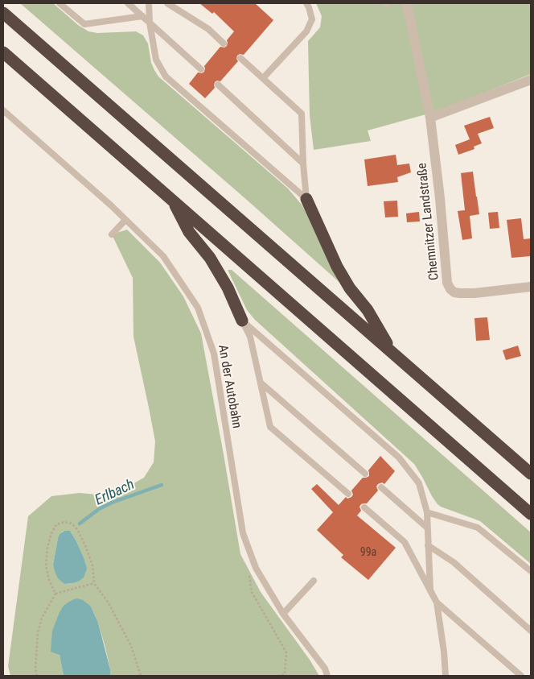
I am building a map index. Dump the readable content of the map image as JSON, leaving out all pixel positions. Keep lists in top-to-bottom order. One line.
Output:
{"streets":{"street":["Chemnitzer Landstraße"],"lane":["An der Autobahn"]},"water":["Erlbach"],"house_numbers":["99a"]}
